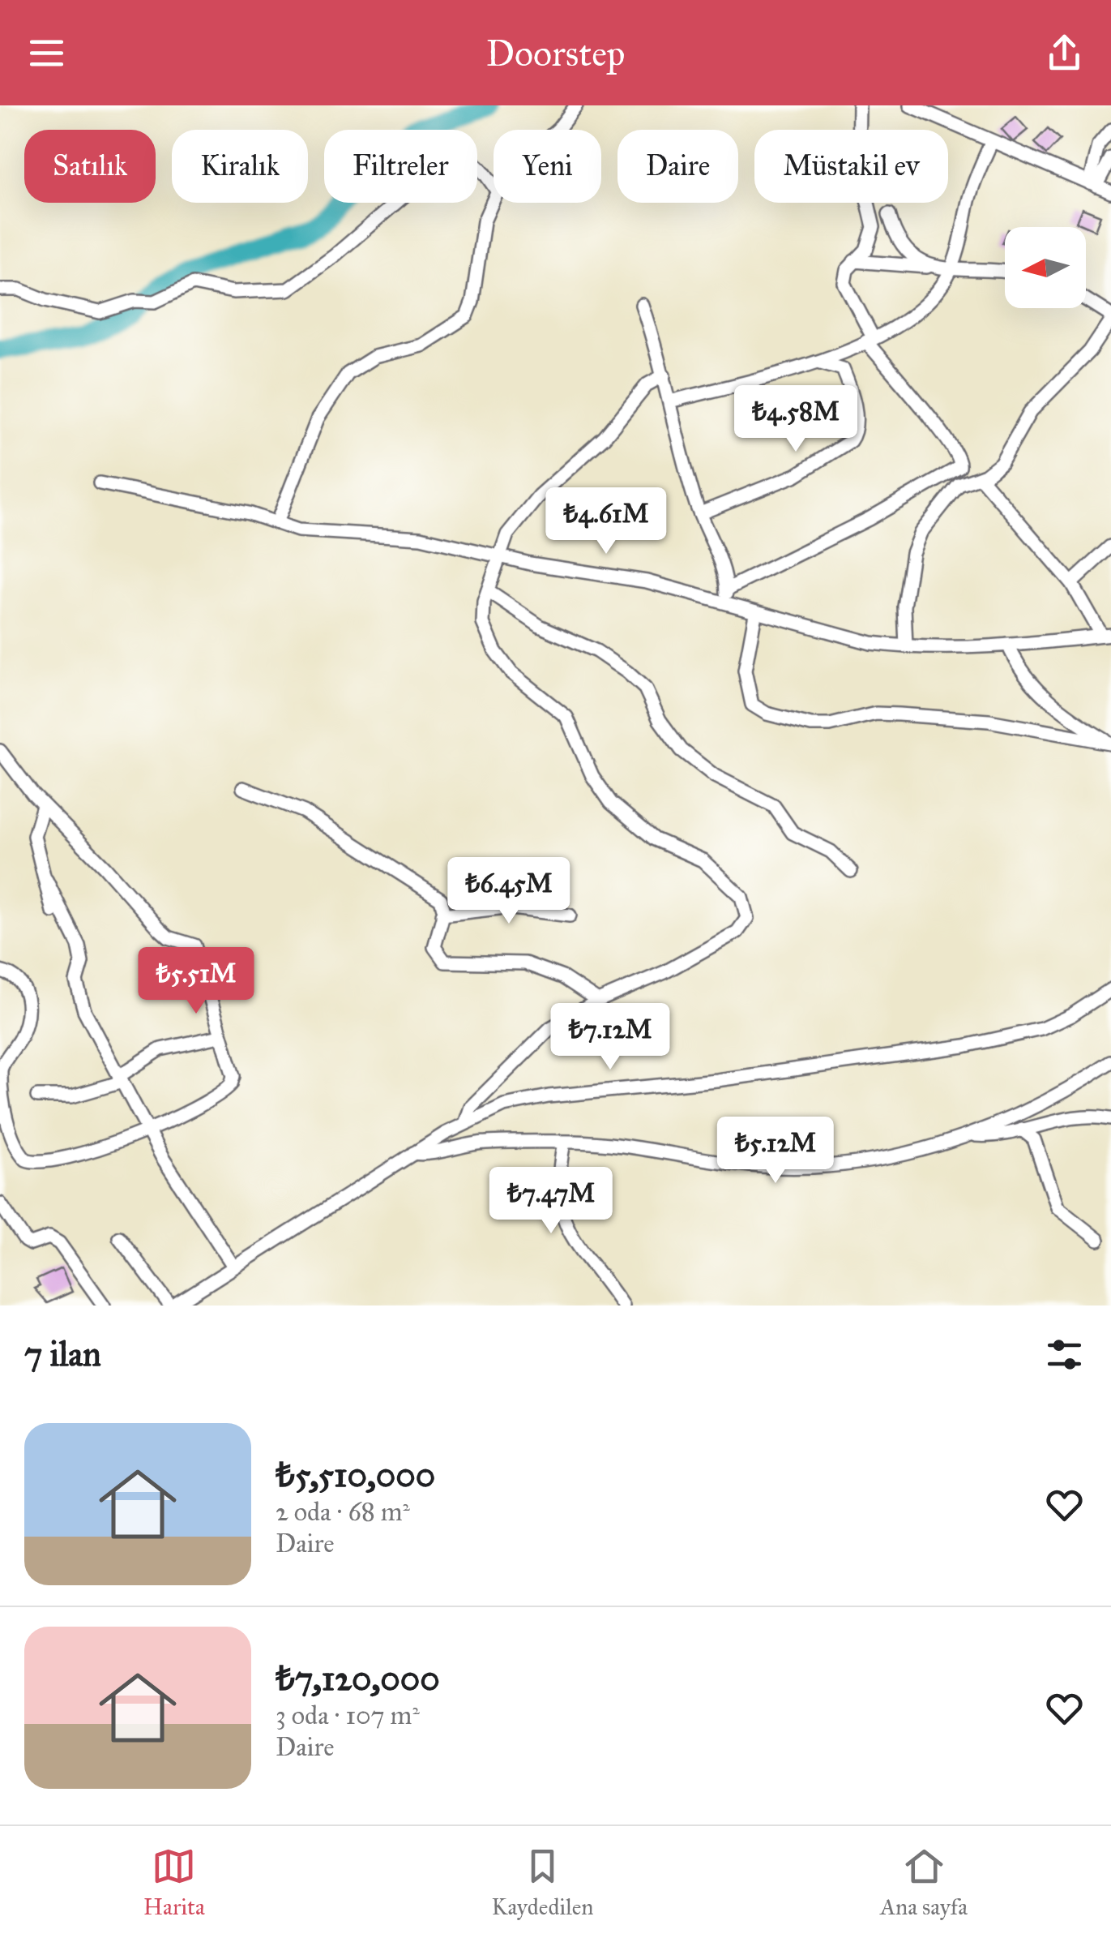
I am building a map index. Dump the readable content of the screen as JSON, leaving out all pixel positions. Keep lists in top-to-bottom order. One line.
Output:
{"north":"left","page":{"header":"Doorstep","chip":["Satılık","Kiralık","Filtreler","Yeni","Daire","Müstakil ev"],"price":["₺4.58M","₺4.61M","₺6.45M","₺5.51M","₺7.12M","₺5.12M","₺7.47M"],"heading":"7 ilan","list":[{"name":"₺5,510,000","note":"2 oda · 68 m² · Daire"},{"name":"₺7,120,000","note":"3 oda · 107 m² · Daire"}],"tabs":["Harita","Kaydedilen","Ana sayfa"]}}
